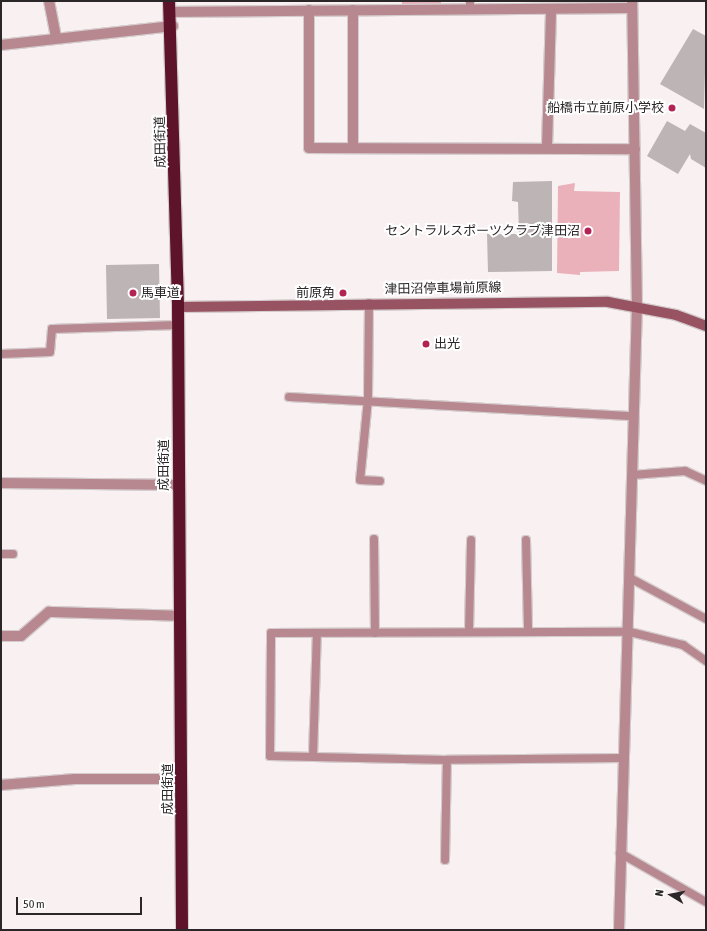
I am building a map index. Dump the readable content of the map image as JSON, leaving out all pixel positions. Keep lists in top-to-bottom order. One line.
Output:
{"streets":{"highway":["成田街道"],"main road":["津田沼停車場前原線"]},"crossings":[["成田街道","津田沼停車場前原線"]],"places":["船橋市立前原小学校","セントラルスポーツクラブ津田沼","馬車道","前原角","出光"],"scale_bar":"50 m","north":"left"}
